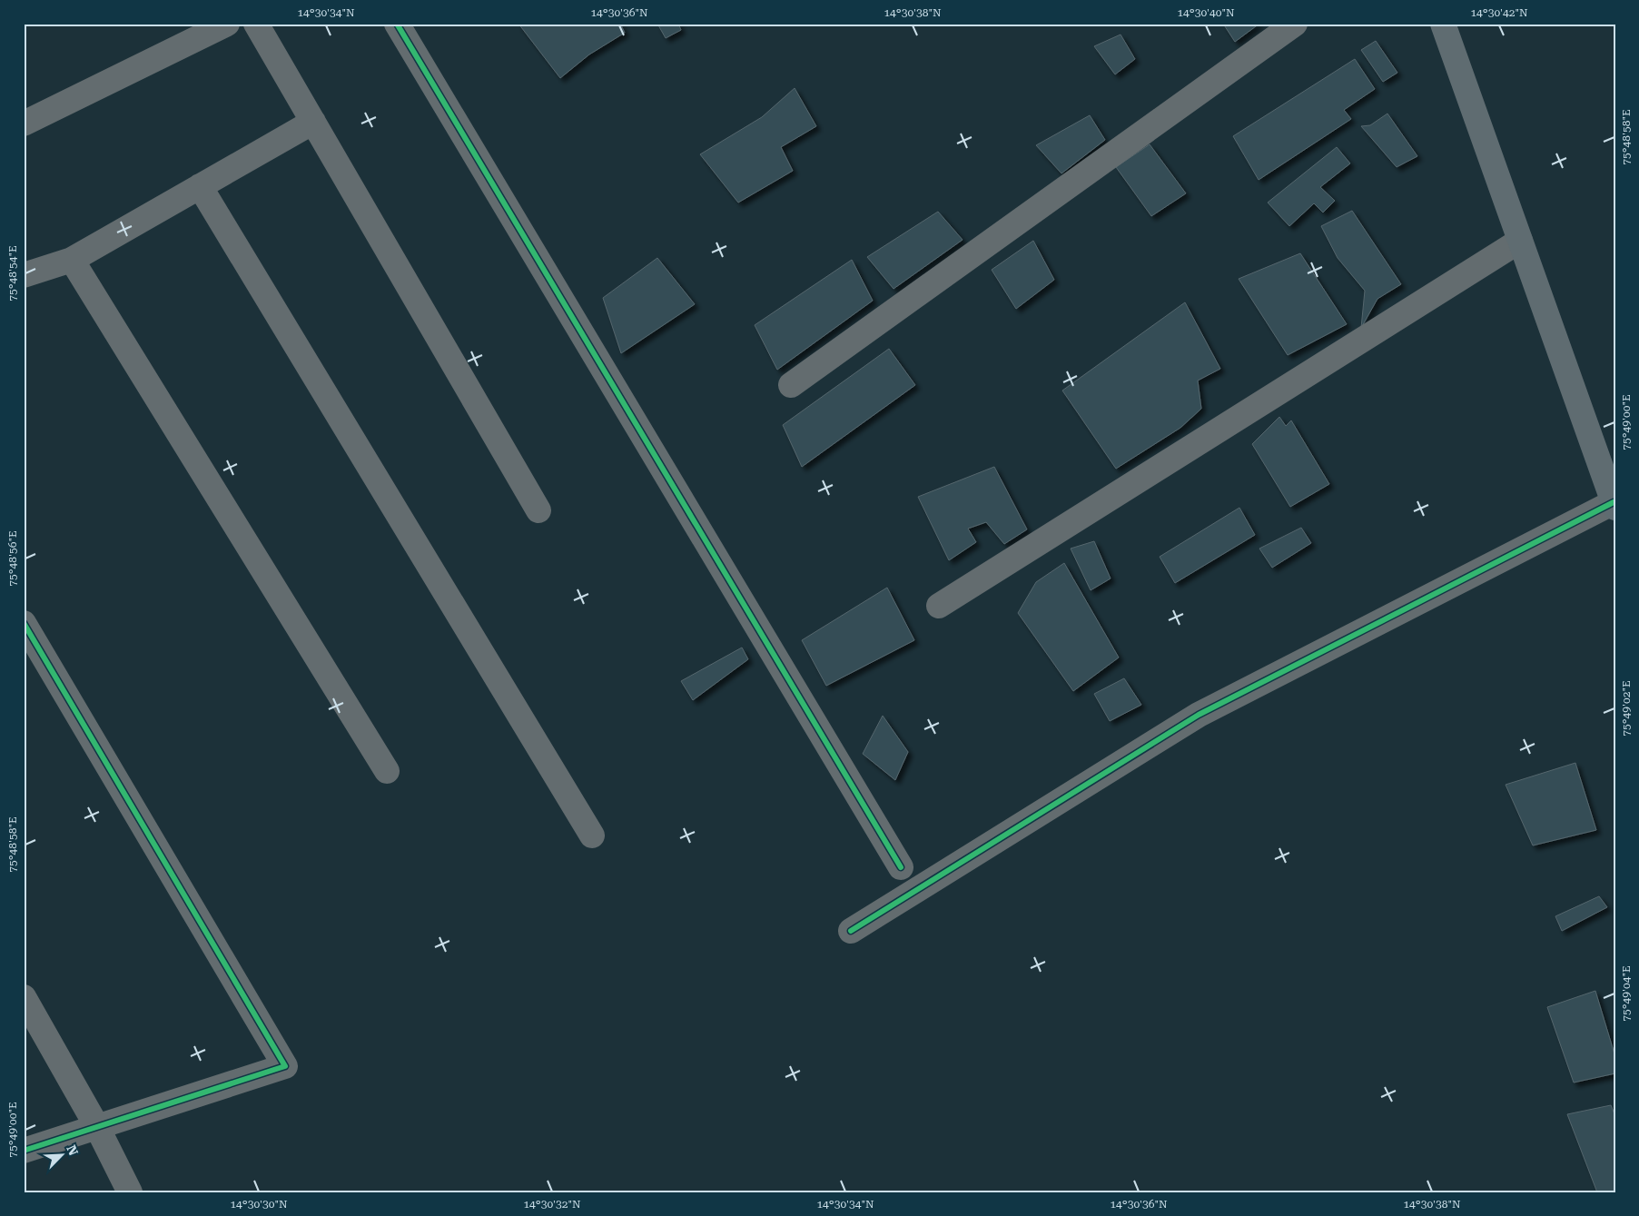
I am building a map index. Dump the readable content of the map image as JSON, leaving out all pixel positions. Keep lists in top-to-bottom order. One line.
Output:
{"north":"top right","coordinates":["14°30'34\"N","14°30'36\"N","14°30'38\"N","14°30'40\"N","14°30'42\"N","75°48'58\"E","75°48'54\"E","75°49'00\"E","75°48'56\"E","75°49'02\"E","75°49'04\"E","14°30'30\"N","14°30'32\"N"]}
